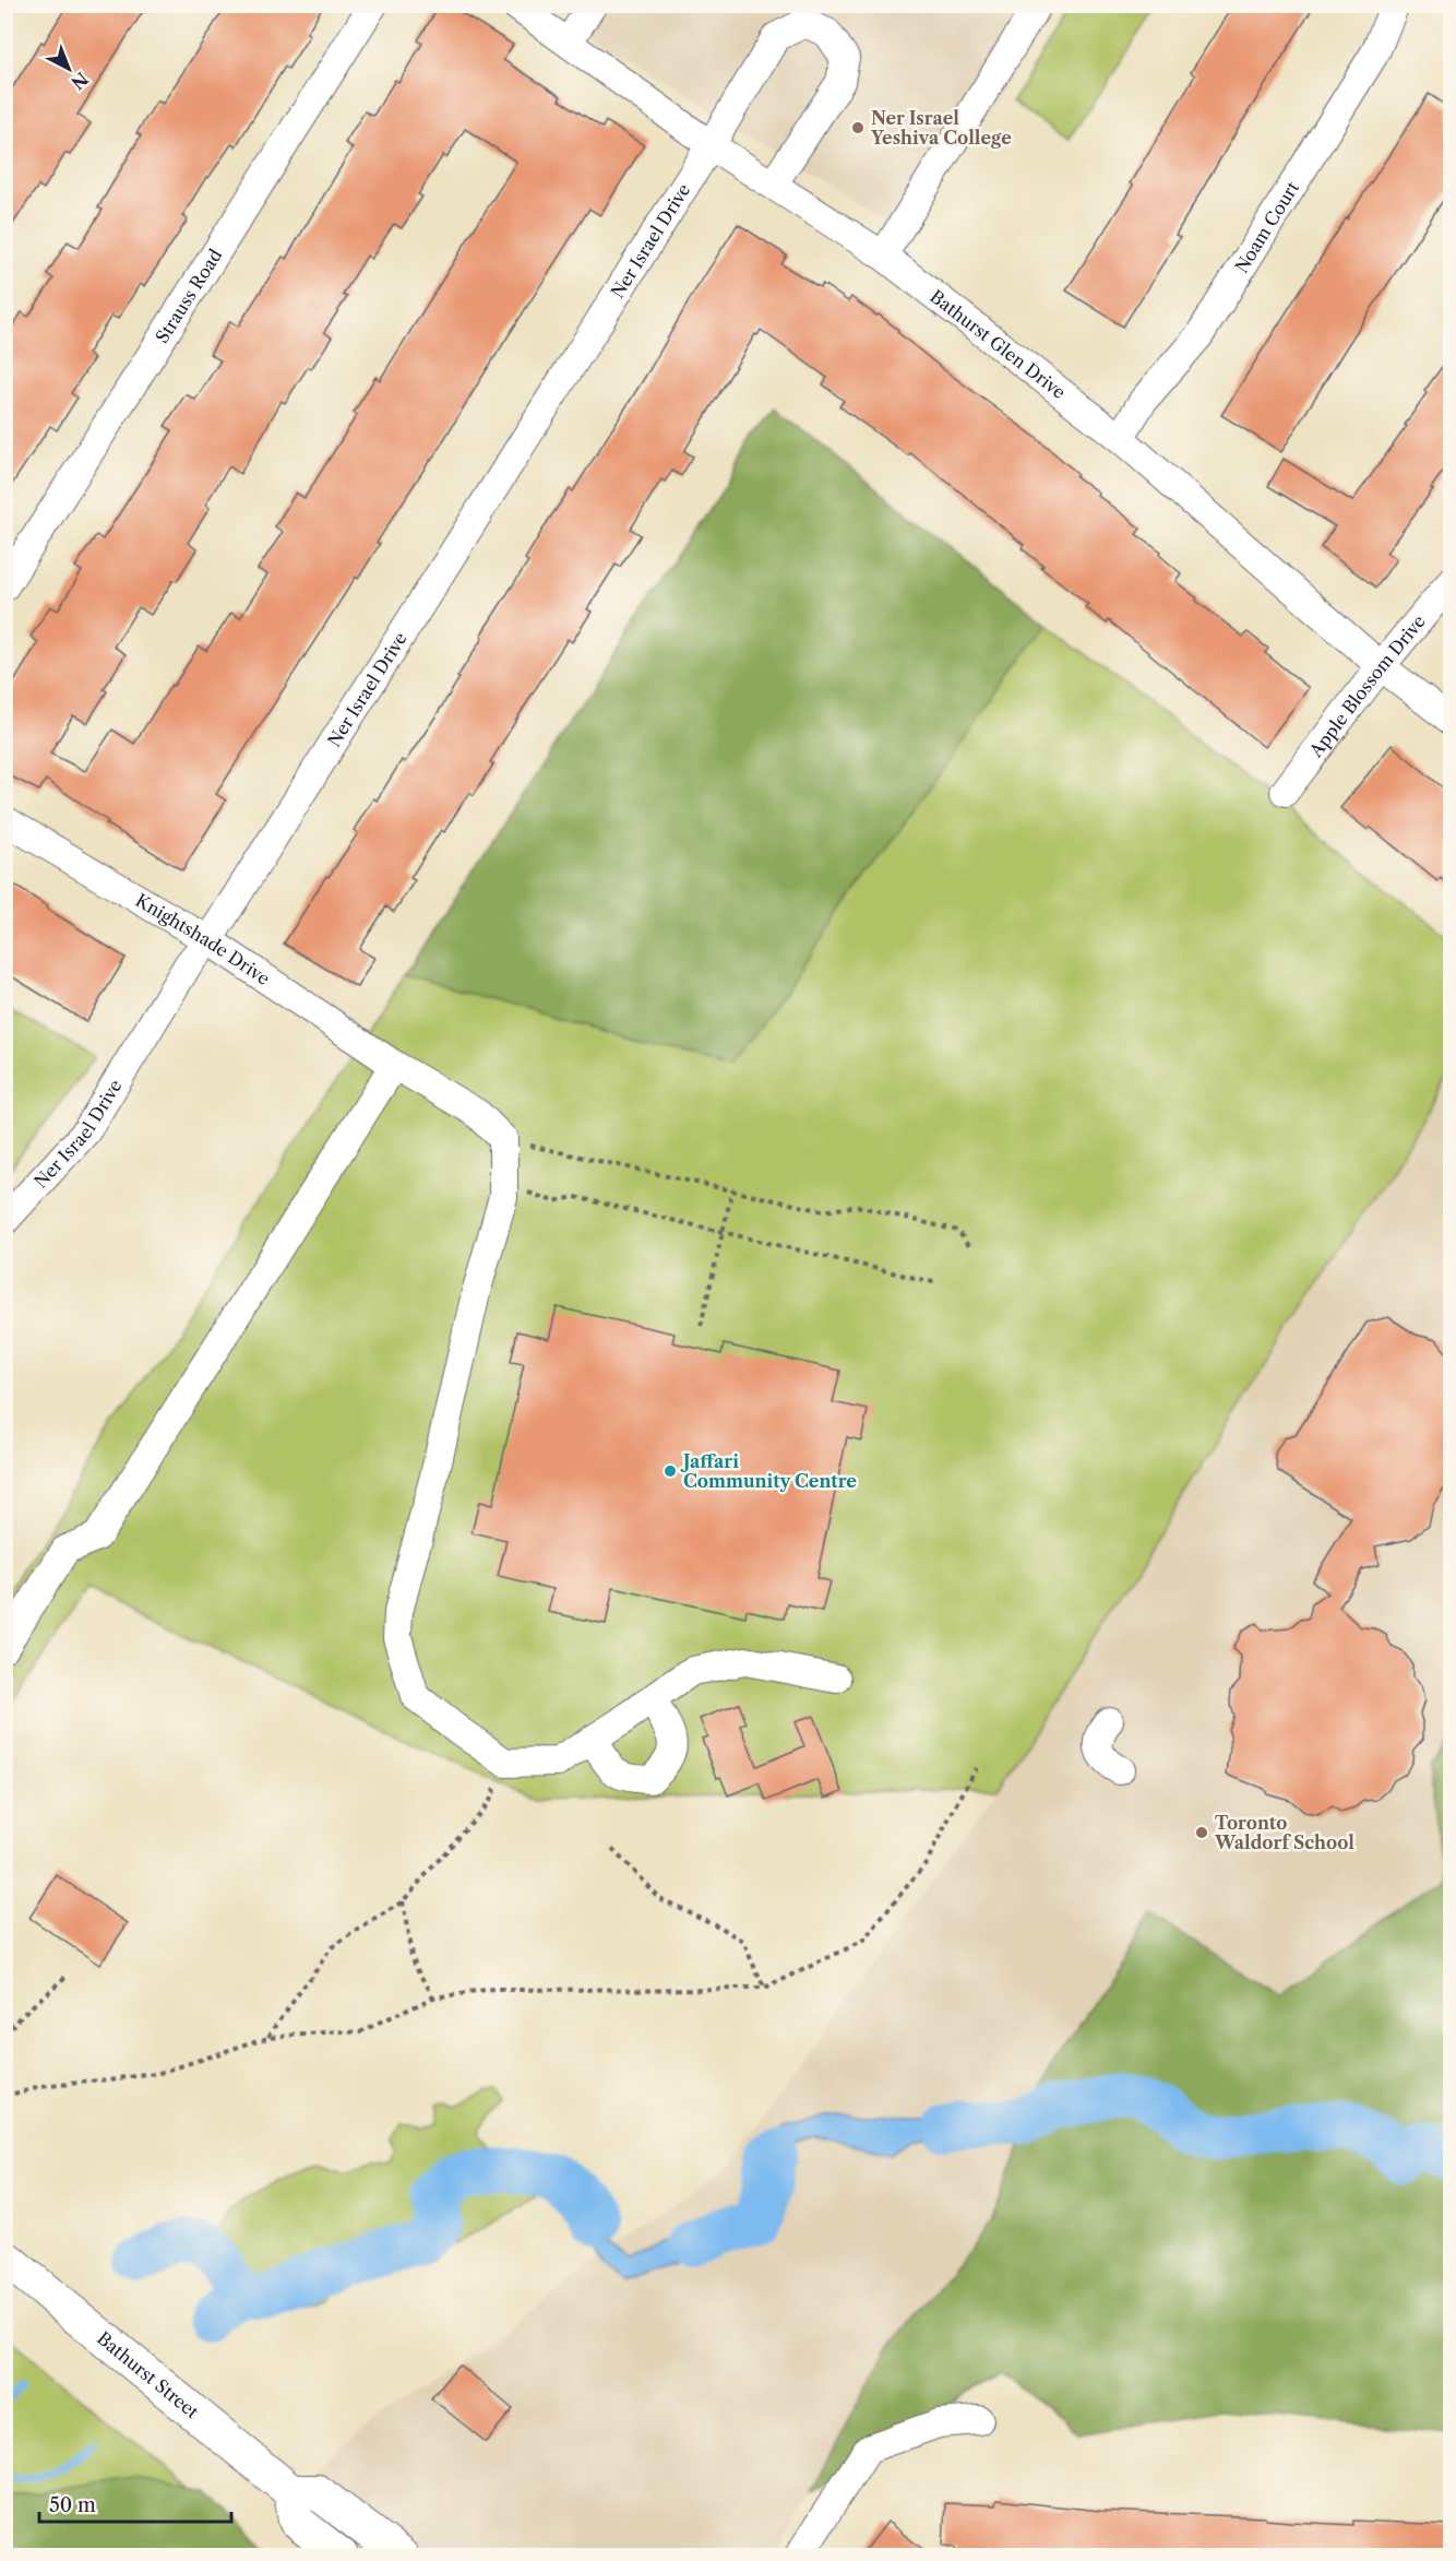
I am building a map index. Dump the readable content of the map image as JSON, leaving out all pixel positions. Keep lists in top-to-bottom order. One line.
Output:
{"streets":{"main road":["Bathurst Street"],"street":["Noam Court","Ner Israel Drive","Strauss Road","Bathurst Glen Drive","Apple Blossom Drive","Knightshade Drive"]},"crossings":[["Noam Court","Bathurst Glen Drive"],["Ner Israel Drive","Bathurst Glen Drive"],["Ner Israel Drive","Knightshade Drive"],["Bathurst Glen Drive","Apple Blossom Drive"]],"places":["Ner Israel Yeshiva College","Jaffari Community Centre","Toronto Waldorf School"],"scale_bar":"50 m","north":"bottom right"}
